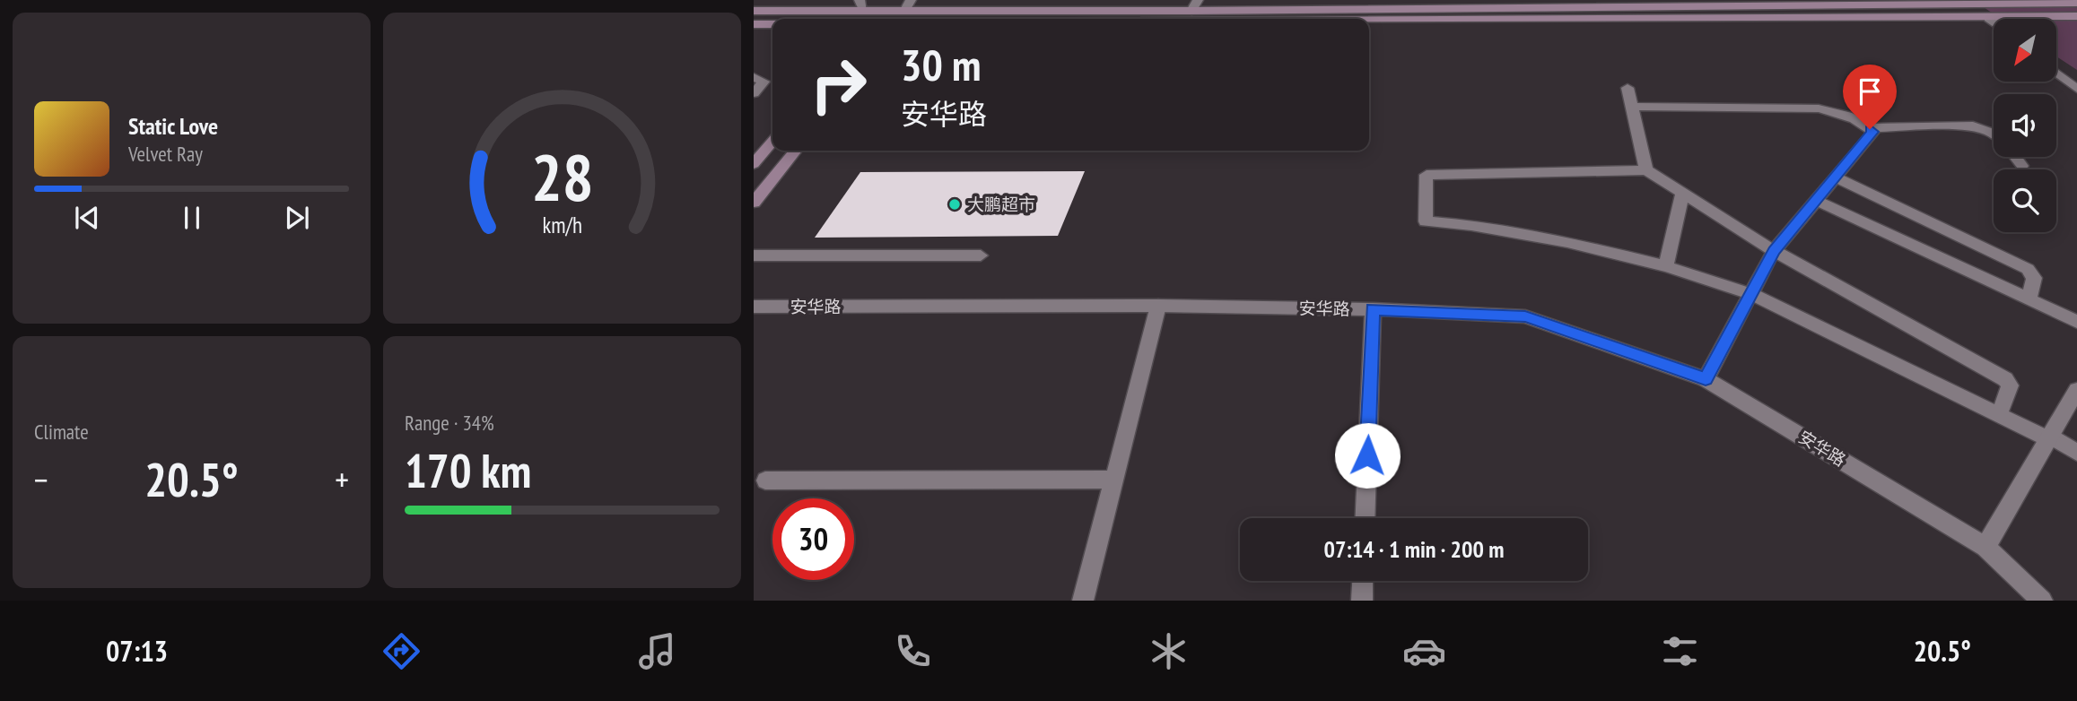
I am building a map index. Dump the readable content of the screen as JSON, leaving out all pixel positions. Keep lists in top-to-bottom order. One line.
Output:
{"streets":{"street":["安华路"]},"places":["大鹏超市"],"north":"bottom left","page":{"turn":["30 m","安华路"],"song":["Static Love","Velvet Ray"],"tile":["Climate",["Range · 34%","170 km"]],"heat":["−","20.5°","+"],"limit":"30","trip":"07:14 · 1 min · 200 m","tabs":["07:13","20.5°"],"gauge":["28","km/h"]}}
